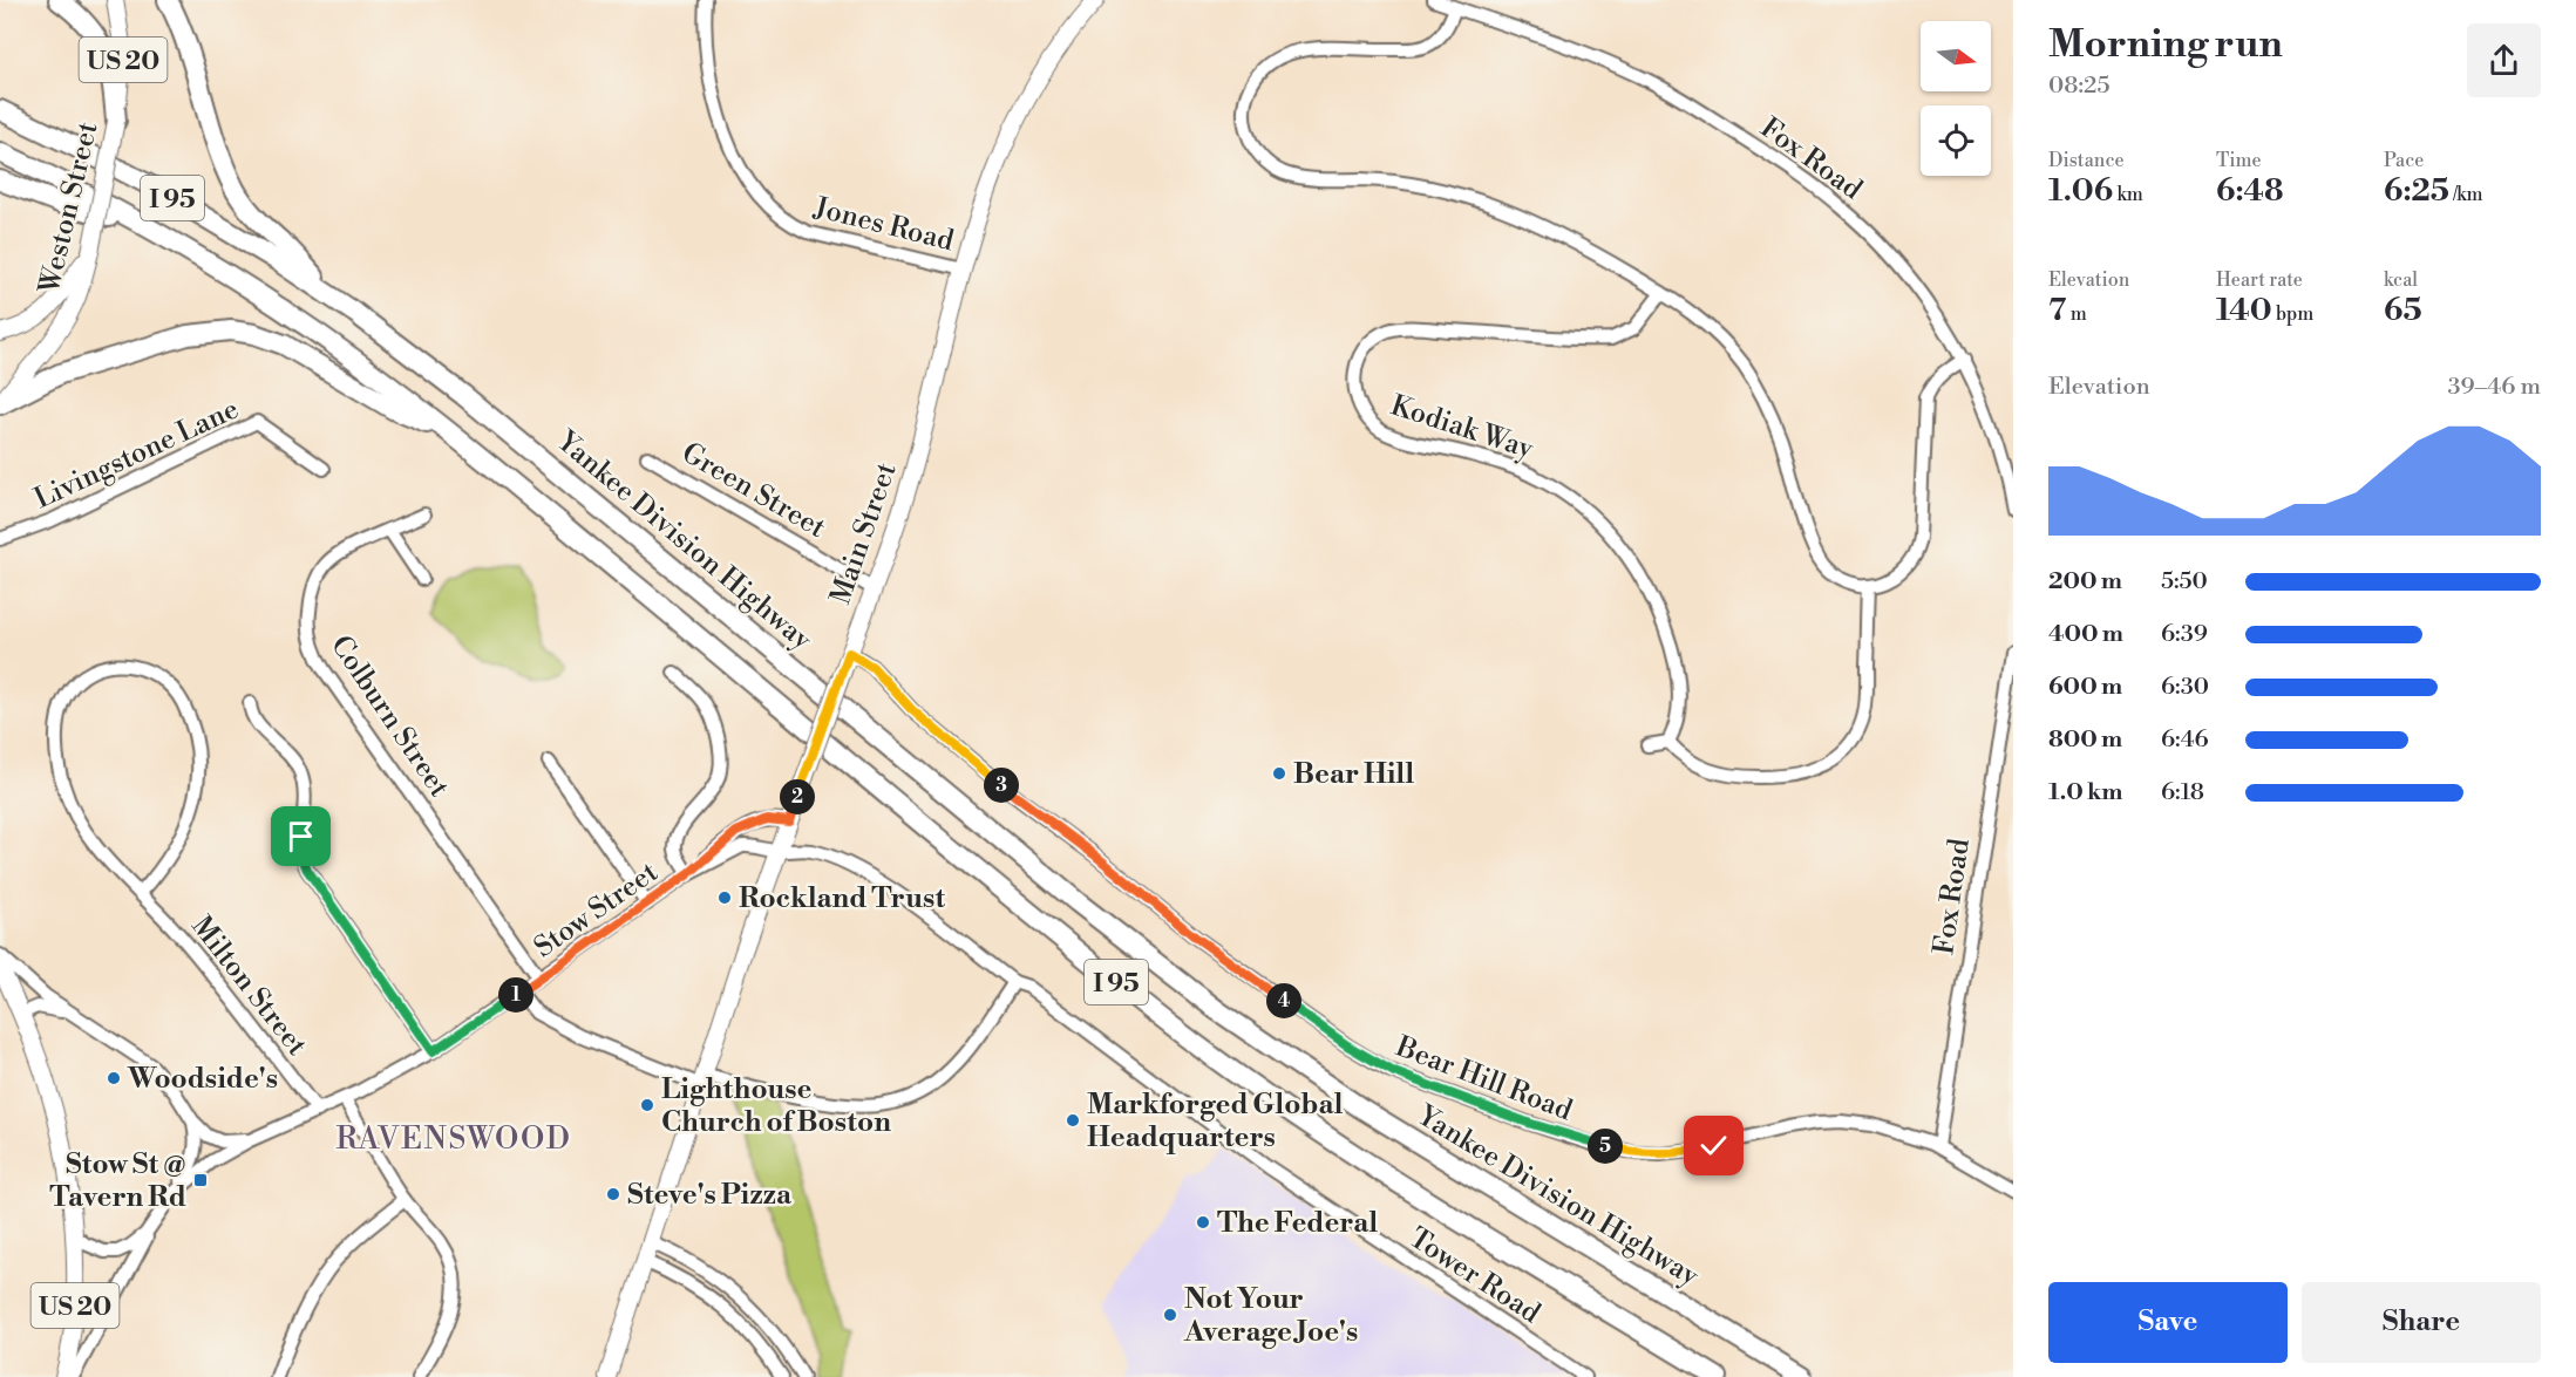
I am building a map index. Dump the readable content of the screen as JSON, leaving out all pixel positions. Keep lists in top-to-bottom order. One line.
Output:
{"streets":{"highway":["I 95","Yankee Division Highway"],"main road":["US 20","Weston Street","Main Street"],"street":["Fox Road","Jones Road","Kodiak Way","Livingstone Lane","Green Street","Colburn Street","Stow Street","Milton Street","Bear Hill Road","Tower Road"]},"crossings":[["US 20","Stow Street"],["Fox Road","Bear Hill Road"],["Jones Road","Main Street"],["Green Street","Main Street"],["Main Street","Stow Street"],["Main Street","Bear Hill Road"],["Main Street","Tower Road"],["Colburn Street","Stow Street"],["Stow Street","Milton Street"],["Stow Street","Tower Road"]],"districts":["RAVENSWOOD"],"places":{"other":["Bear Hill","Rockland Trust","Woodside's","Lighthouse Church of Boston","Markforged Global Headquarters","Steve's Pizza","The Federal","Not Your Average Joe's"],"transit":["Stow St @ Tavern Rd"]},"north":"right","page":{"heading":["Morning run","08:25"],"stats":[["Distance","1.06 km"],["Time","6:48"],["Pace","6:25 /km"],["Elevation","7 m"],["Heart rate","140 bpm"],["kcal","65"]],"chart":["Elevation","39–46 m"],"list":[{"name":"200 m","note":"5:50"},{"name":"400 m","note":"6:39"},{"name":"600 m","note":"6:30"},{"name":"800 m","note":"6:46"},{"name":"1.0 km","note":"6:18"}],"pins":["3","2","1","4","5"],"buttons":["Save","Share"]}}
